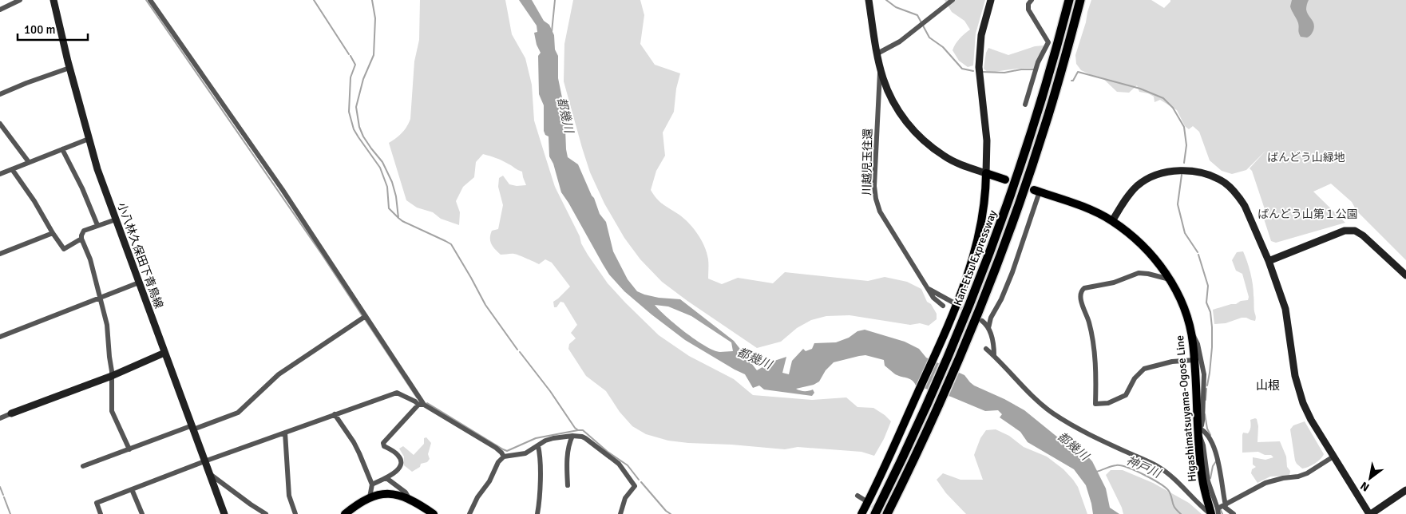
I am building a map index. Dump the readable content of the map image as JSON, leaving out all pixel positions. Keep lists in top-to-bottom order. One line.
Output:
{"streets":{"highway":["Kan-Etsu Expressway"],"main road":["Higashimatsuyama-Ogose Line"],"street":["川越児玉往還","小八林久保田下青鳥線"]},"districts":["山根"],"water":["都幾川","神戸川"],"parks":["ばんどう山緑地","ばんどう山第１公園"],"scale_bar":"100 m","north":"bottom left"}
